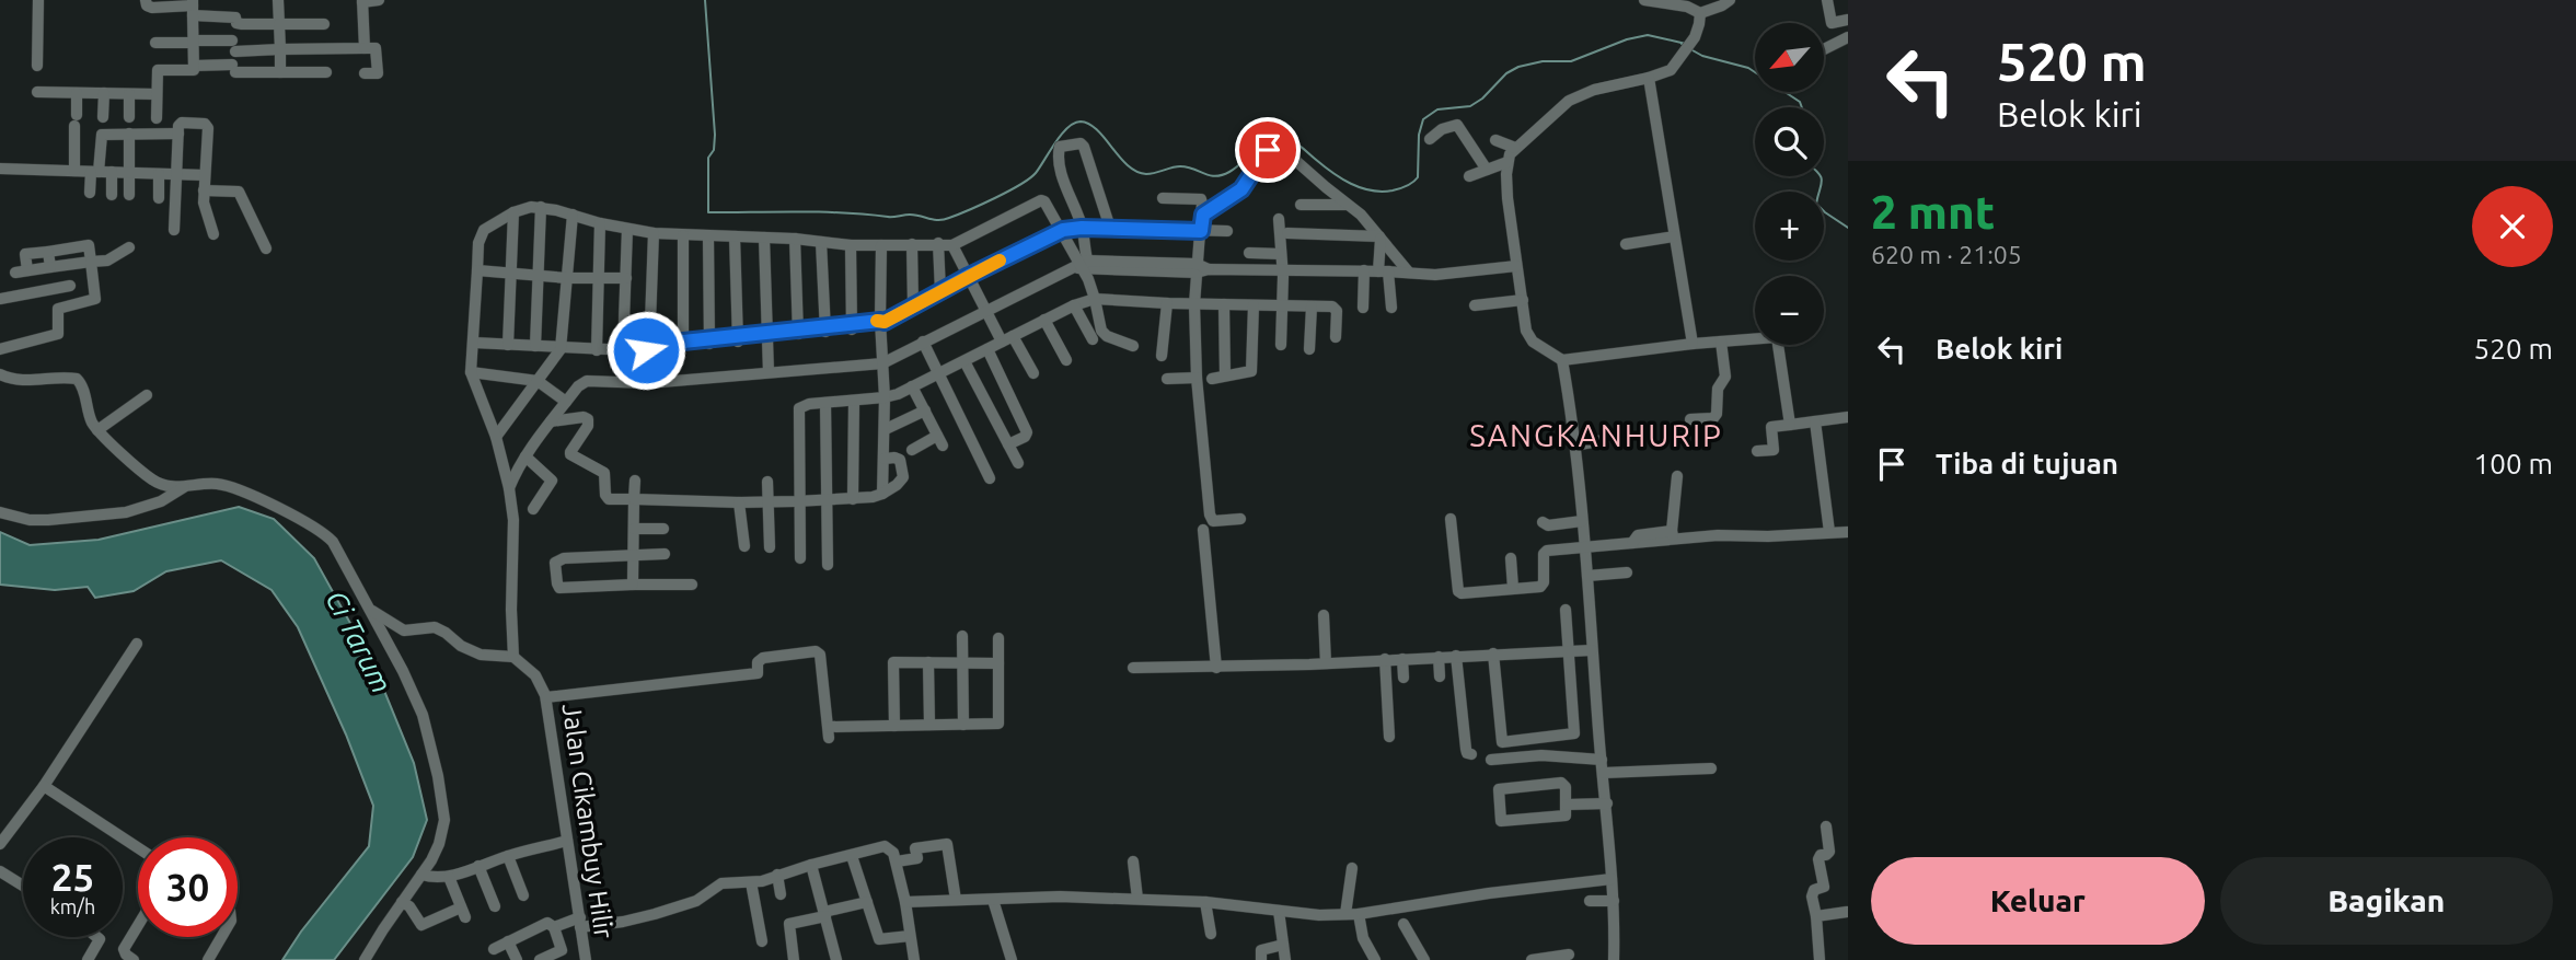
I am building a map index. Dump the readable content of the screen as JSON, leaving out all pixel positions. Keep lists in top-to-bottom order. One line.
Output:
{"streets":{"street":["Jalan Cikambuy Hilir"]},"districts":["SANGKANHURIP"],"water":["Ci Tarum"],"north":"bottom left","page":{"turn":["520 m","Belok kiri"],"map_buttons":["+","−"],"heading":["2 mnt","620 m · 21:05"],"list":[{"name":"Belok kiri","value":"520 m"},{"name":"Tiba di tujuan","value":"100 m"}],"speed":"25 km/h","limit":"30","buttons":["Keluar","Bagikan"]}}
